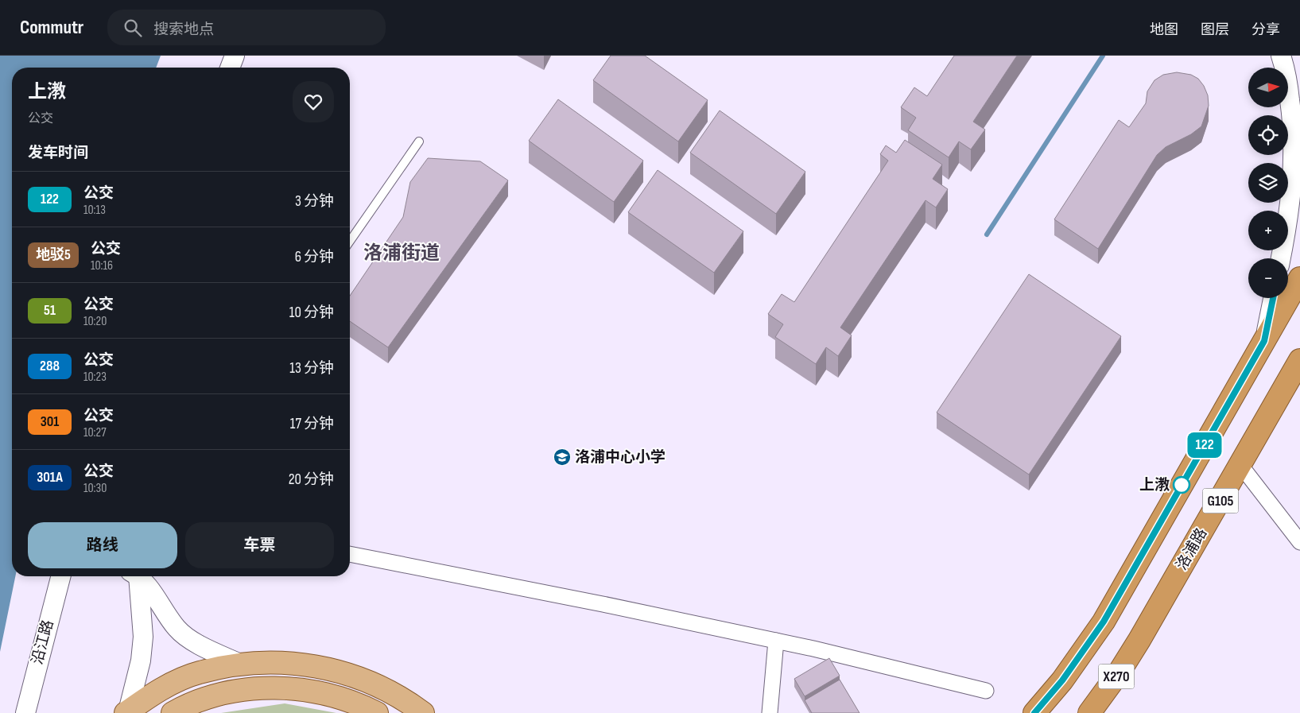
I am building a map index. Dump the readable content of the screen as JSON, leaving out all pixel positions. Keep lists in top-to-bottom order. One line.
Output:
{"streets":{"highway":["G105","洛浦路"],"main road":["X270"],"street":["沿江路"]},"crossings":[["洛浦路","X270"]],"districts":["洛浦街道"],"places":{"school or university":["洛浦中心小学"],"other":["上漖"]},"lines":["bus line 122"],"north":"right","page":{"header":"Commutr","search":"搜索地点","nav":["地图","图层","分享"],"on_map":"122","map_buttons":["+","−"],"heading":[["上漖","公交"],"发车时间"],"list":[{"mark":"122","name":"公交","note":"10:13","value":"3 分钟"},{"mark":"地驳5","name":"公交","note":"10:16","value":"6 分钟"},{"mark":"51","name":"公交","note":"10:20","value":"10 分钟"},{"mark":"288","name":"公交","note":"10:23","value":"13 分钟"},{"mark":"301","name":"公交","note":"10:27","value":"17 分钟"},{"mark":"301A","name":"公交","note":"10:30","value":"20 分钟"}],"buttons":["路线","车票"]}}
